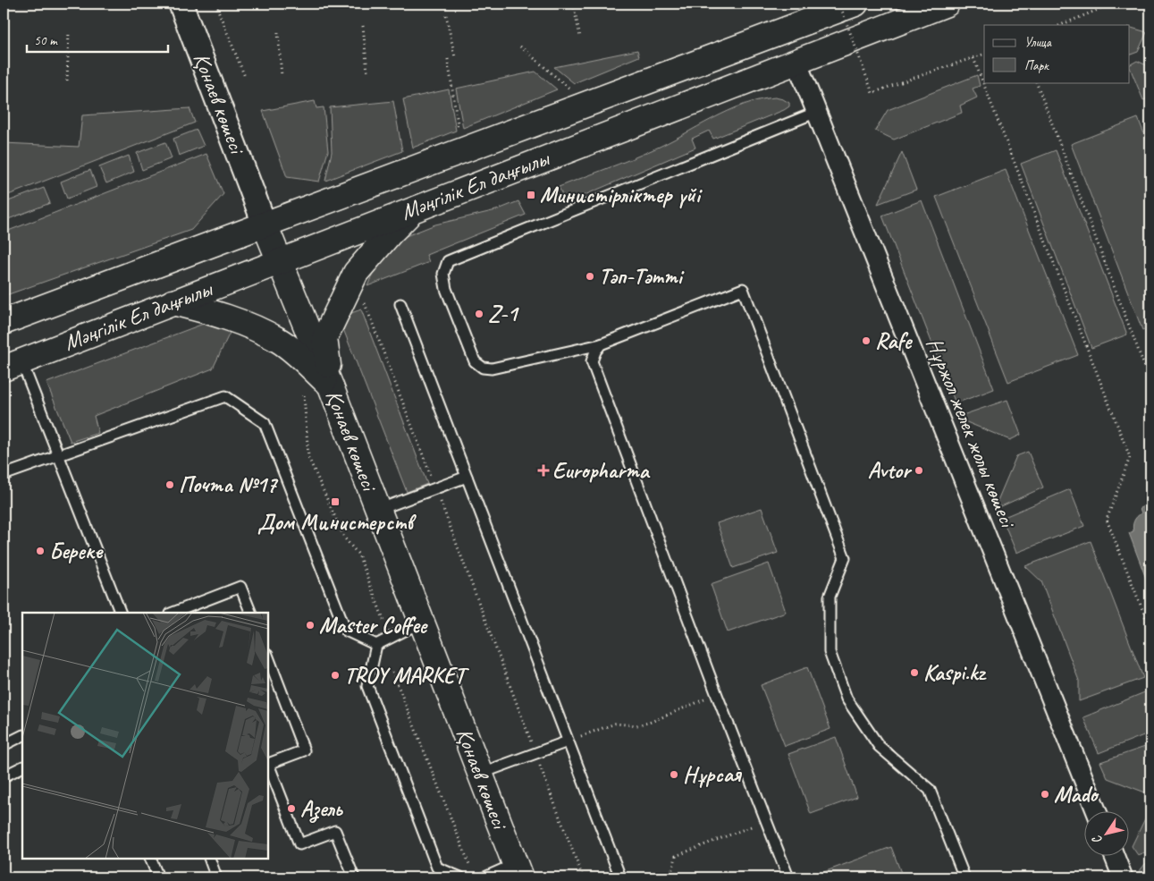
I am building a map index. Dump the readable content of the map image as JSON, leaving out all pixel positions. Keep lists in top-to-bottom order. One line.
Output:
{"streets":{"main road":["Қонаев көшесі","Мәңгілік Ел даңғылы"],"street":["Нұржол желек жолы көшесі"]},"crossings":[["Қонаев көшесі","Мәңгілік Ел даңғылы"],["Мәңгілік Ел даңғылы","Нұржол желек жолы көшесі"]],"places":{"transit":["Министірліктер үйі","Дом Министерств"],"other":["Тәп-Тәтті","Z-1","Rafe","Avtor","Почта №17","Береке","Master Coffee","Kaspi.kz","TROY MARKET","Нұрсая","Mado","Азель"],"health":["Europharma"]},"legend":["Улица","Парк"],"scale_bar":"50 m","north":"bottom left"}
